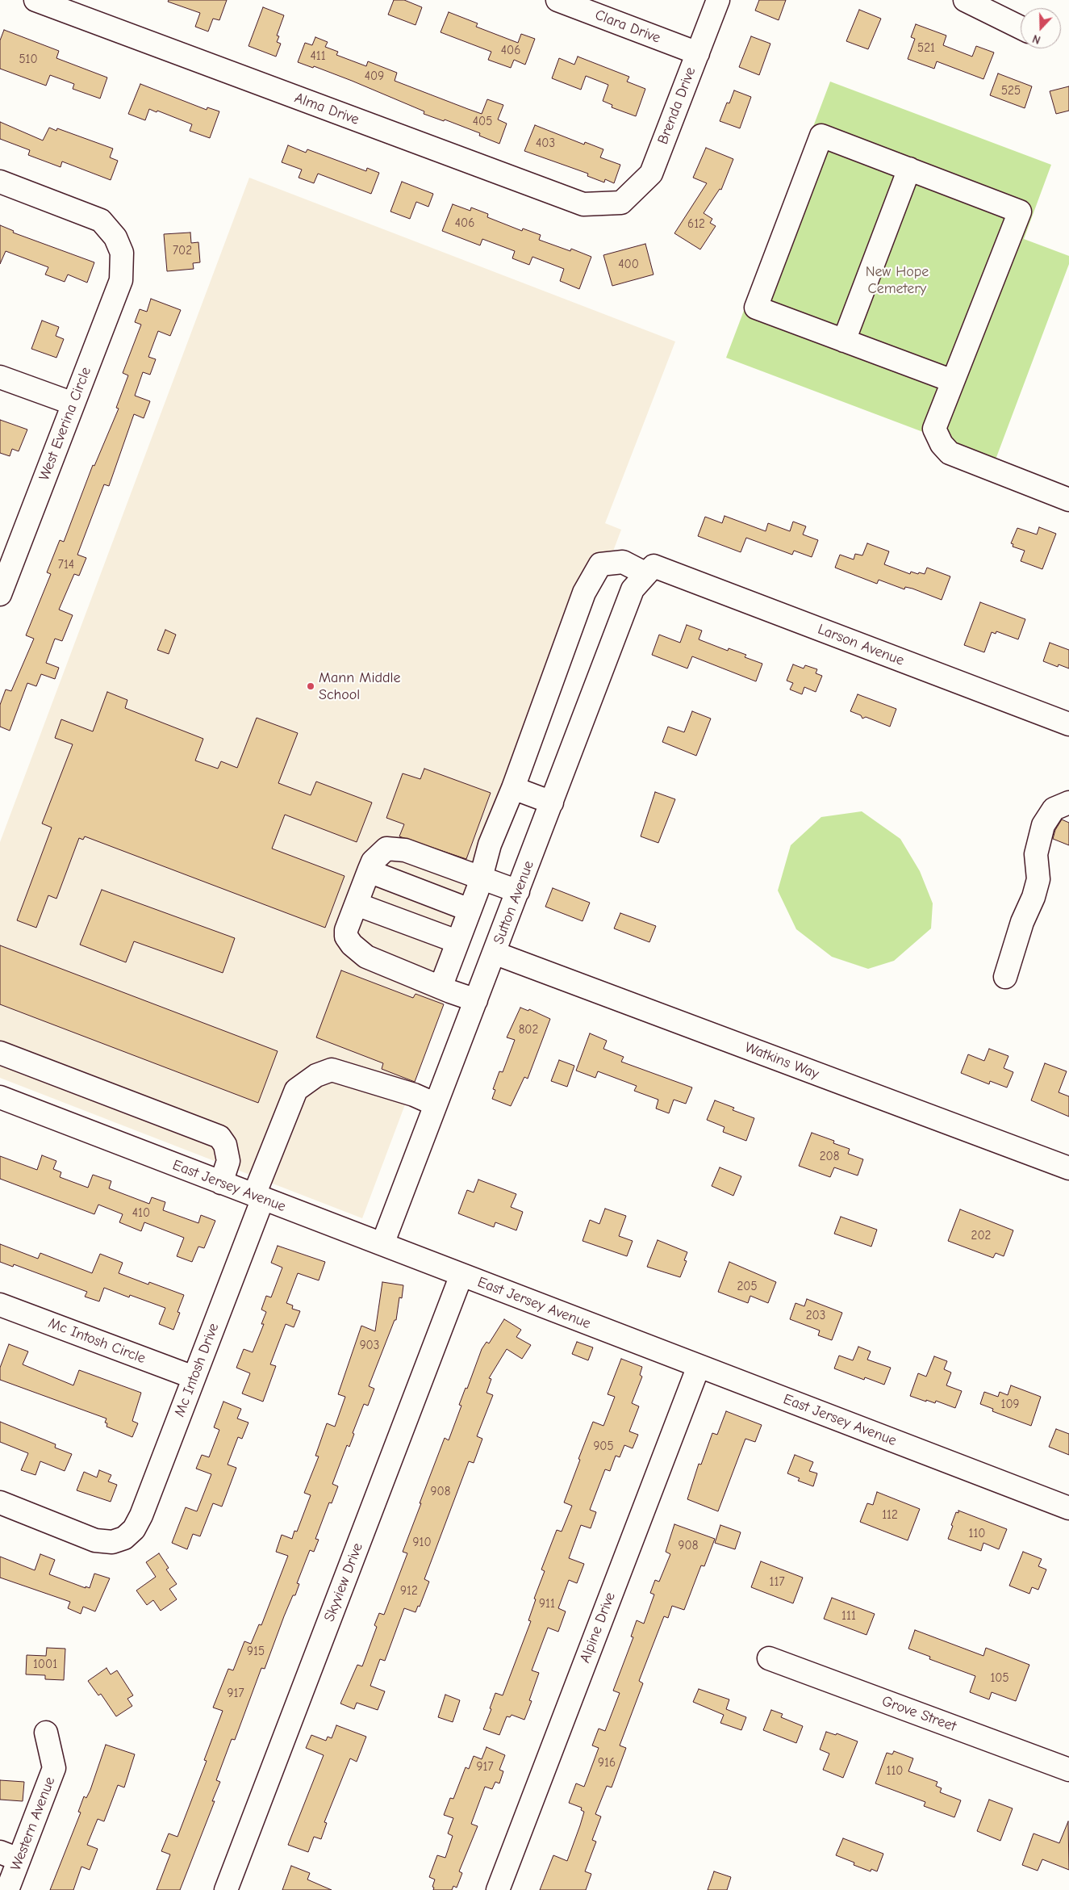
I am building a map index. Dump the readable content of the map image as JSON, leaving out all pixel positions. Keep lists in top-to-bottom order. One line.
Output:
{"streets":{"street":["Clara Drive","Brenda Drive","Alma Drive","West Everina Circle","Larson Avenue","Sutton Avenue","Watkins Way","East Jersey Avenue","Mc Intosh Circle","Mc Intosh Drive","Skyview Drive","Alpine Drive","Grove Street","Western Avenue"]},"crossings":[["Clara Drive","Brenda Drive"],["Brenda Drive","Alma Drive"],["Larson Avenue","Sutton Avenue"],["Sutton Avenue","Watkins Way"],["Sutton Avenue","East Jersey Avenue"],["Sutton Avenue","Mc Intosh Drive"],["East Jersey Avenue","Mc Intosh Drive"],["East Jersey Avenue","Skyview Drive"],["East Jersey Avenue","Alpine Drive"],["Mc Intosh Circle","Mc Intosh Drive"]],"parks":["New Hope Cemetery"],"places":["Mann Middle School"],"house_numbers":["521","406","411","510","409","525","405","403","406","612","702","400","714","802","208","410","202","205","203","903","109","905","908","112","110","910","908","117","912","911","111","915","1001","105","917","916","917","110"],"north":"bottom"}
